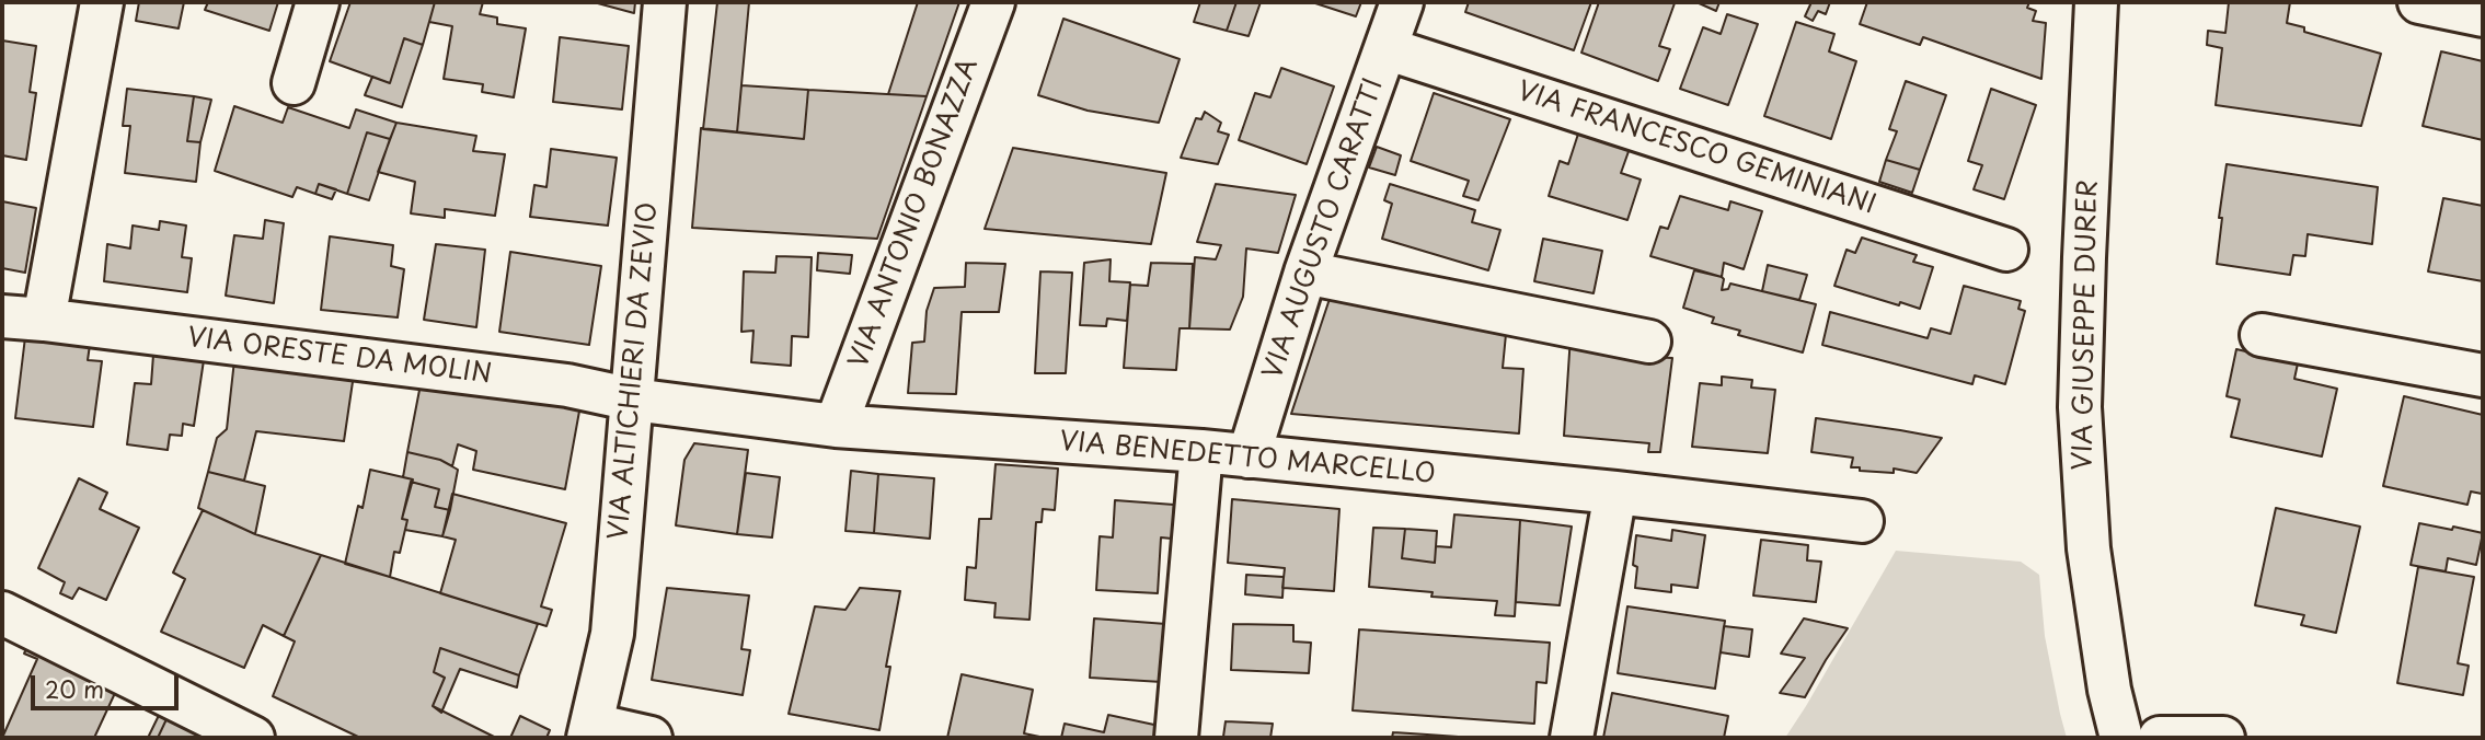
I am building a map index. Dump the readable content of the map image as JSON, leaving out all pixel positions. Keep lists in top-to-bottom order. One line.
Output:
{"streets":{"street":["VIA FRANCESCO GEMINIANI","VIA ANTONIO BONAZZA","VIA AUGUSTO CARATTI","VIA GIUSEPPE DURER","VIA ORESTE DA MOLIN","VIA ALTICHIERI DA ZEVIO","VIA BENEDETTO MARCELLO"]},"crossings":[["VIA FRANCESCO GEMINIANI","VIA AUGUSTO CARATTI"],["VIA ANTONIO BONAZZA","VIA BENEDETTO MARCELLO"],["VIA AUGUSTO CARATTI","VIA BENEDETTO MARCELLO"],["VIA ORESTE DA MOLIN","VIA ALTICHIERI DA ZEVIO"],["VIA ORESTE DA MOLIN","VIA BENEDETTO MARCELLO"],["VIA ALTICHIERI DA ZEVIO","VIA BENEDETTO MARCELLO"]],"scale_bar":"20 m"}
